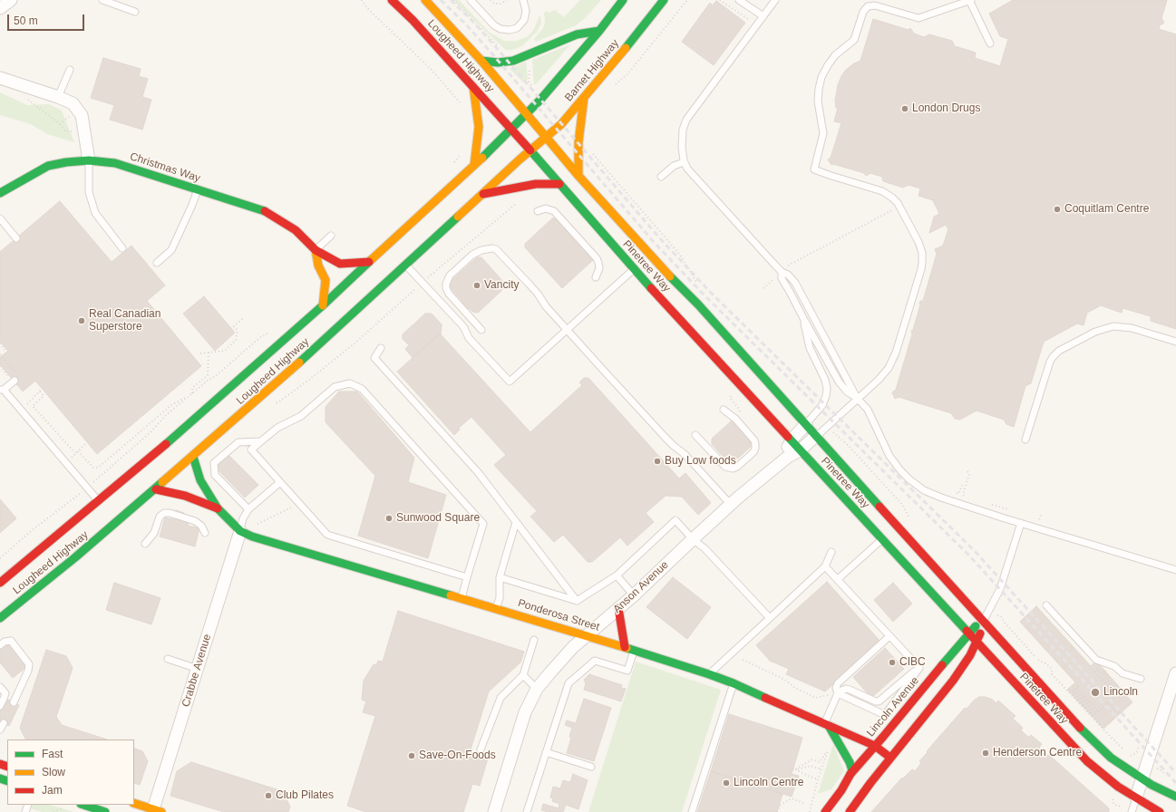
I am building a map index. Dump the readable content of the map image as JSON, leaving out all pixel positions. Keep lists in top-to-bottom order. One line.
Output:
{"streets":{"main road":["Lougheed Highway","Barnet Highway","Christmas Way","Pinetree Way","Ponderosa Street","Lincoln Avenue"],"street":["Anson Avenue","Crabbe Avenue"]},"crossings":[["Lougheed Highway","Barnet Highway"],["Lougheed Highway","Christmas Way"],["Lougheed Highway","Pinetree Way"],["Lougheed Highway","Ponderosa Street"],["Barnet Highway","Pinetree Way"],["Pinetree Way","Anson Avenue"],["Pinetree Way","Lincoln Avenue"],["Anson Avenue","Ponderosa Street"],["Ponderosa Street","Crabbe Avenue"],["Ponderosa Street","Lincoln Avenue"]],"places":["London Drugs","Coquitlam Centre","Vancity","Real Canadian Superstore","Buy Low foods","Sunwood Square","CIBC","Lincoln","Henderson Centre","Save-On-Foods","Lincoln Centre","Club Pilates"],"legend":["Fast","Slow","Jam"],"scale_bar":"50 m"}
